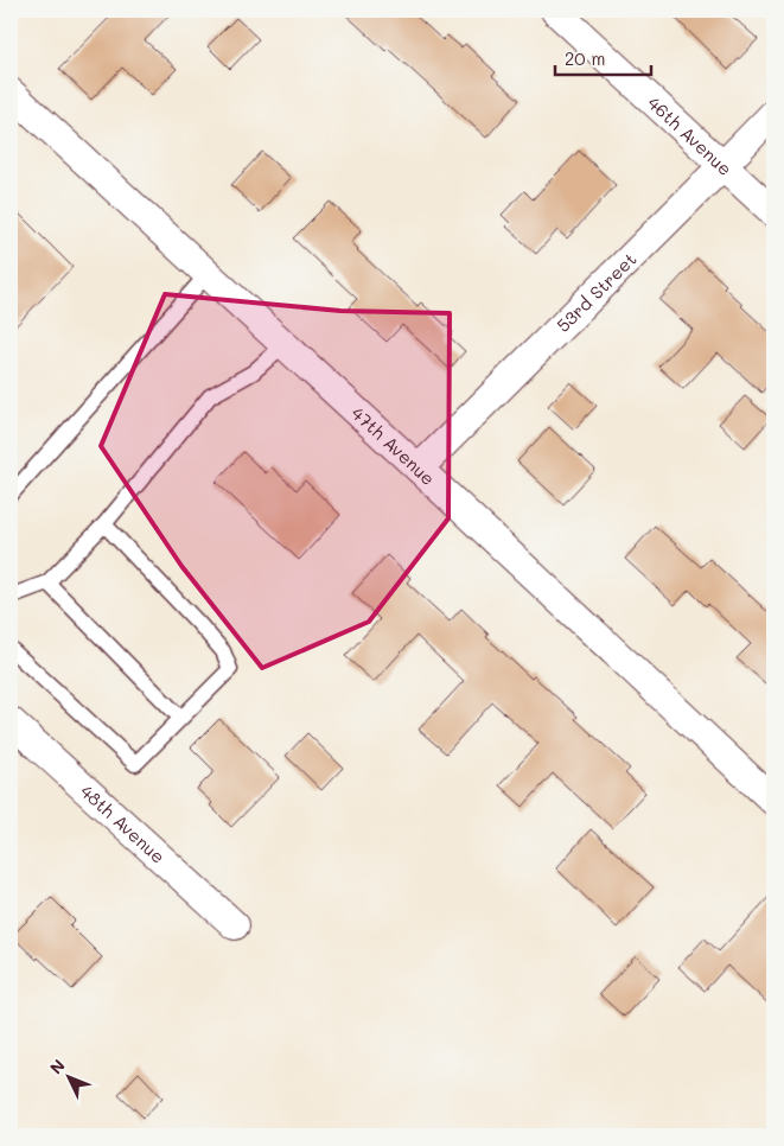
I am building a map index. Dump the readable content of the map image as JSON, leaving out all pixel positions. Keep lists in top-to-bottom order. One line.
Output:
{"streets":{"street":["46th Avenue","53rd Street","47th Avenue","48th Avenue"]},"crossings":[["46th Avenue","53rd Street"],["53rd Street","47th Avenue"]],"scale_bar":"20 m","north":"top left"}
